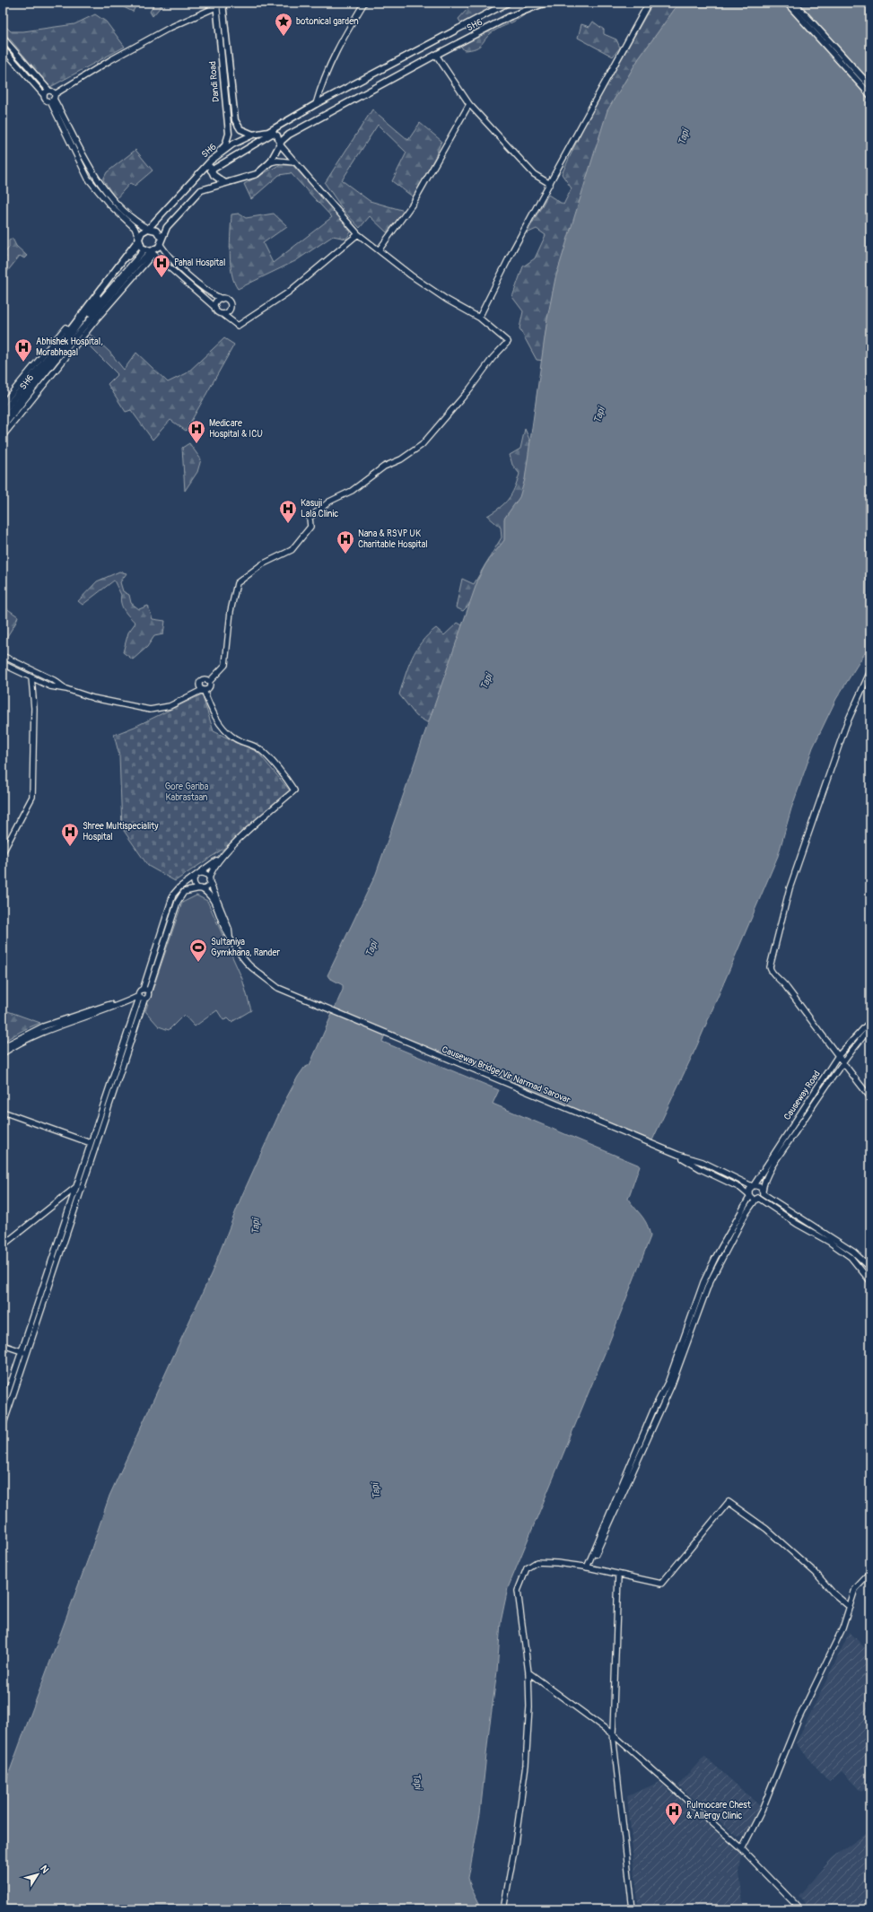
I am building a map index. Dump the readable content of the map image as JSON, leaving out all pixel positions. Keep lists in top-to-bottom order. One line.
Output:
{"streets":{"main road":["SH6","Dandi Road"],"street":["Causeway Bridge/Vir Narmad Sarovar","Causeway Road"]},"crossings":[["SH6","Dandi Road"]],"water":["Tapi"],"parks":["Gore Gariba Kabrastaan"],"places":{"place":["botonical garden"],"hospital":["Pahal Hospital","Abhishek Hospital, Morabhagal","Medicare Hospital & ICU","Kasuji Lala Clinic","Nana & RSVP UK Charitable Hospital","Shree Multispeciality Hospital","Pulmocare Chest & Allergy Clinic"],"sports":["Sultaniya Gymkhana, Rander"]},"north":"top right"}
